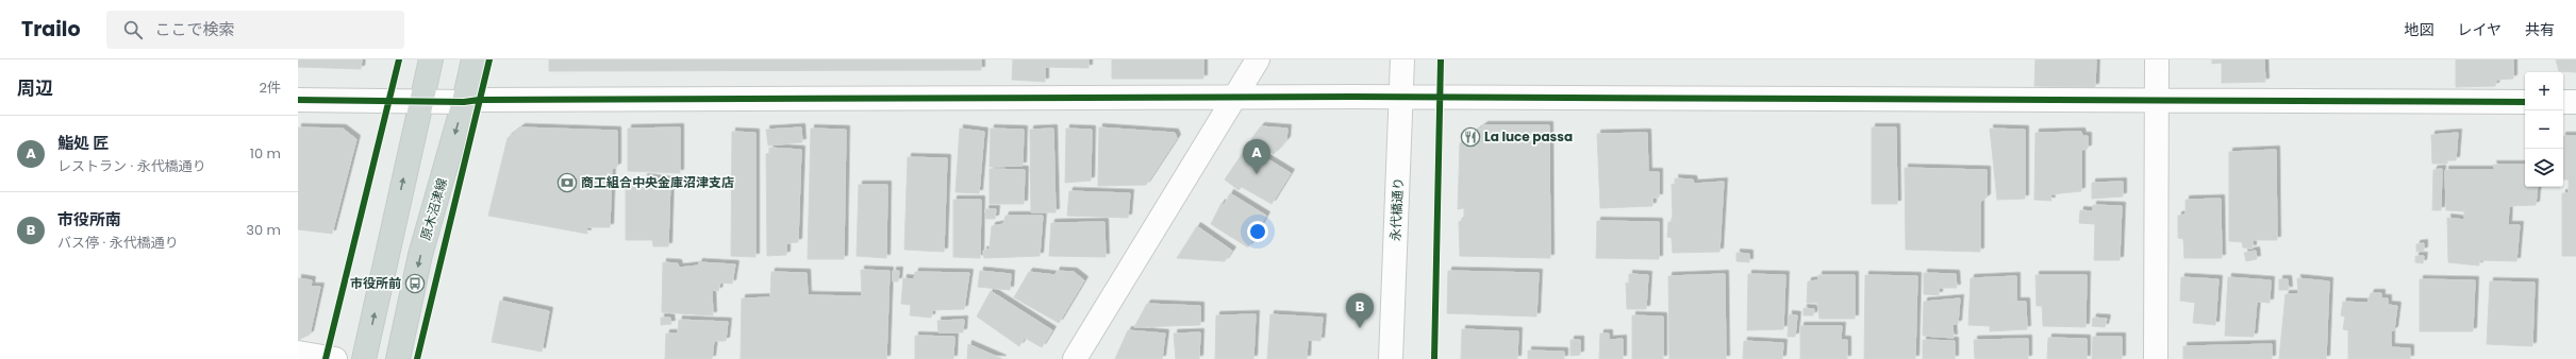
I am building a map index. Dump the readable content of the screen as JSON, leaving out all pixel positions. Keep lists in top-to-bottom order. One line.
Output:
{"streets":{"main road":["原木沼津線"],"street":["永代橋通り"]},"places":{"restaurant":["La luce passa"],"bank":["商工組合中央金庫沼津支店"],"bus stop":["市役所前"]},"page":{"header":"Trailo","search":"ここで検索","nav":["地図","レイヤ","共有"],"heading":["周辺","2件"],"map_buttons":["+","−"],"list":[{"mark":"A","name":"鮨処 匠","note":"レストラン · 永代橋通り","value":"10 m"},{"mark":"B","name":"市役所南","note":"バス停 · 永代橋通り","value":"30 m"}],"pins":["A","B"]}}
